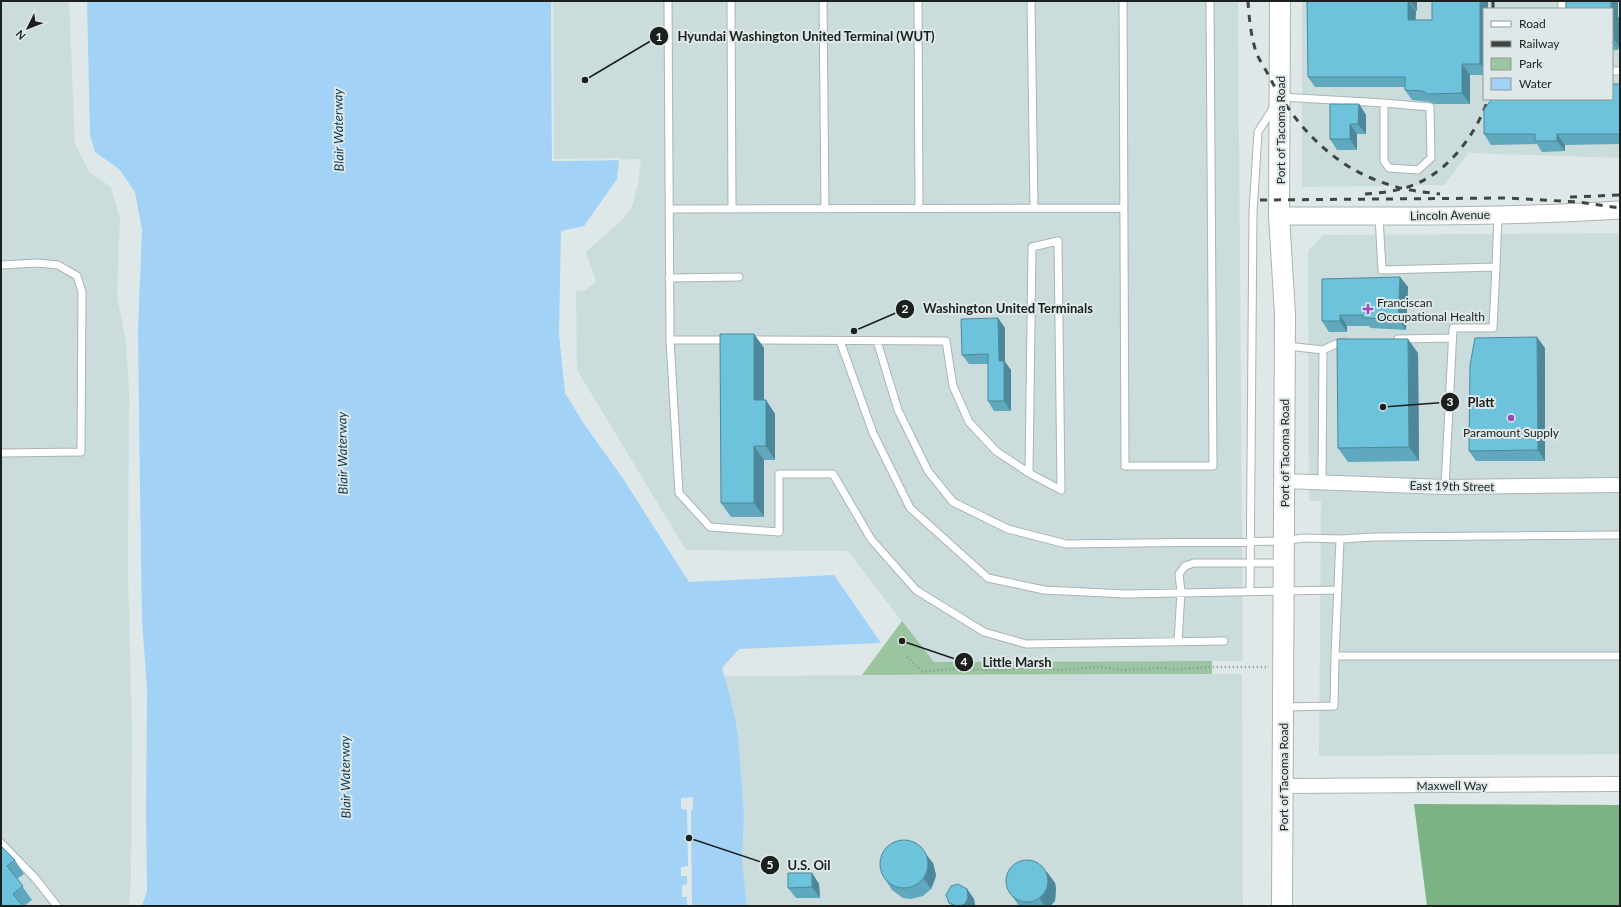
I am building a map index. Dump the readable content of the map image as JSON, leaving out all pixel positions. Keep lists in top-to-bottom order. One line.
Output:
{"streets":{"main road":["Port of Tacoma Road"],"street":["Lincoln Avenue","East 19th Street","Maxwell Way"]},"crossings":[["Port of Tacoma Road","Lincoln Avenue"],["Port of Tacoma Road","East 19th Street"],["Port of Tacoma Road","Maxwell Way"]],"water":["Blair Waterway"],"places":{"other":["Hyundai Washington United Terminal (WUT)","Washington United Terminals","Platt","Paramount Supply","Little Marsh","U.S. Oil"],"health":["Franciscan Occupational Health"]},"legend":["Road","Railway","Park","Water"],"north":"bottom left"}
